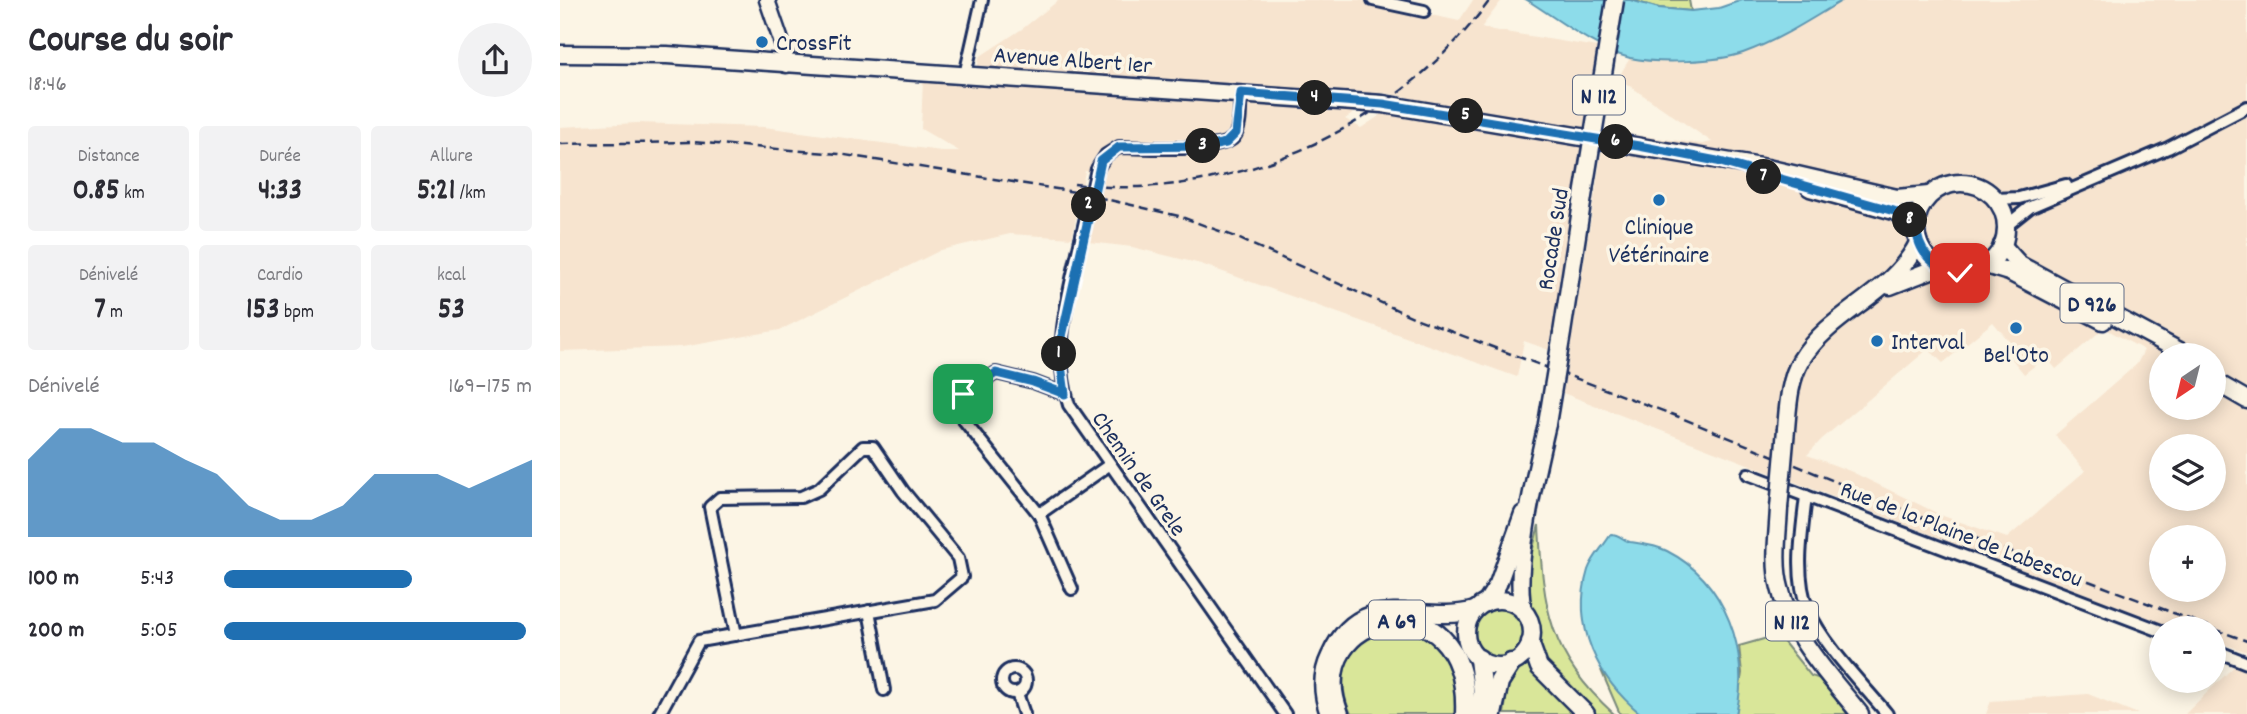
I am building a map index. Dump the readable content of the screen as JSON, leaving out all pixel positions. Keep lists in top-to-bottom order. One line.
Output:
{"streets":{"highway":["A 69"],"main road":["Avenue Albert 1er","N 112","Rocade Sud","D 926"],"street":["Chemin de Grele","Rue de la Plaine de Labescou"]},"crossings":[["Avenue Albert 1er","Chemin de Grele"],["N 112","D 926"],["Rocade Sud","A 69"]],"places":["CrossFit","Clinique Vétérinaire","Bel'Oto","Interval"],"north":"bottom left","page":{"heading":["Course du soir","18:46"],"pins":["4","5","6","3","7","2","8","1"],"stats":[["Distance","0.85 km"],["Durée","4:33"],["Allure","5:21 /km"],["Dénivelé","7 m"],["Cardio","153 bpm"],["kcal","53"]],"map_buttons":["+","−"],"chart":["Dénivelé","169–175 m"],"list":[{"name":"100 m","note":"5:43"},{"name":"200 m","note":"5:05"}]}}
